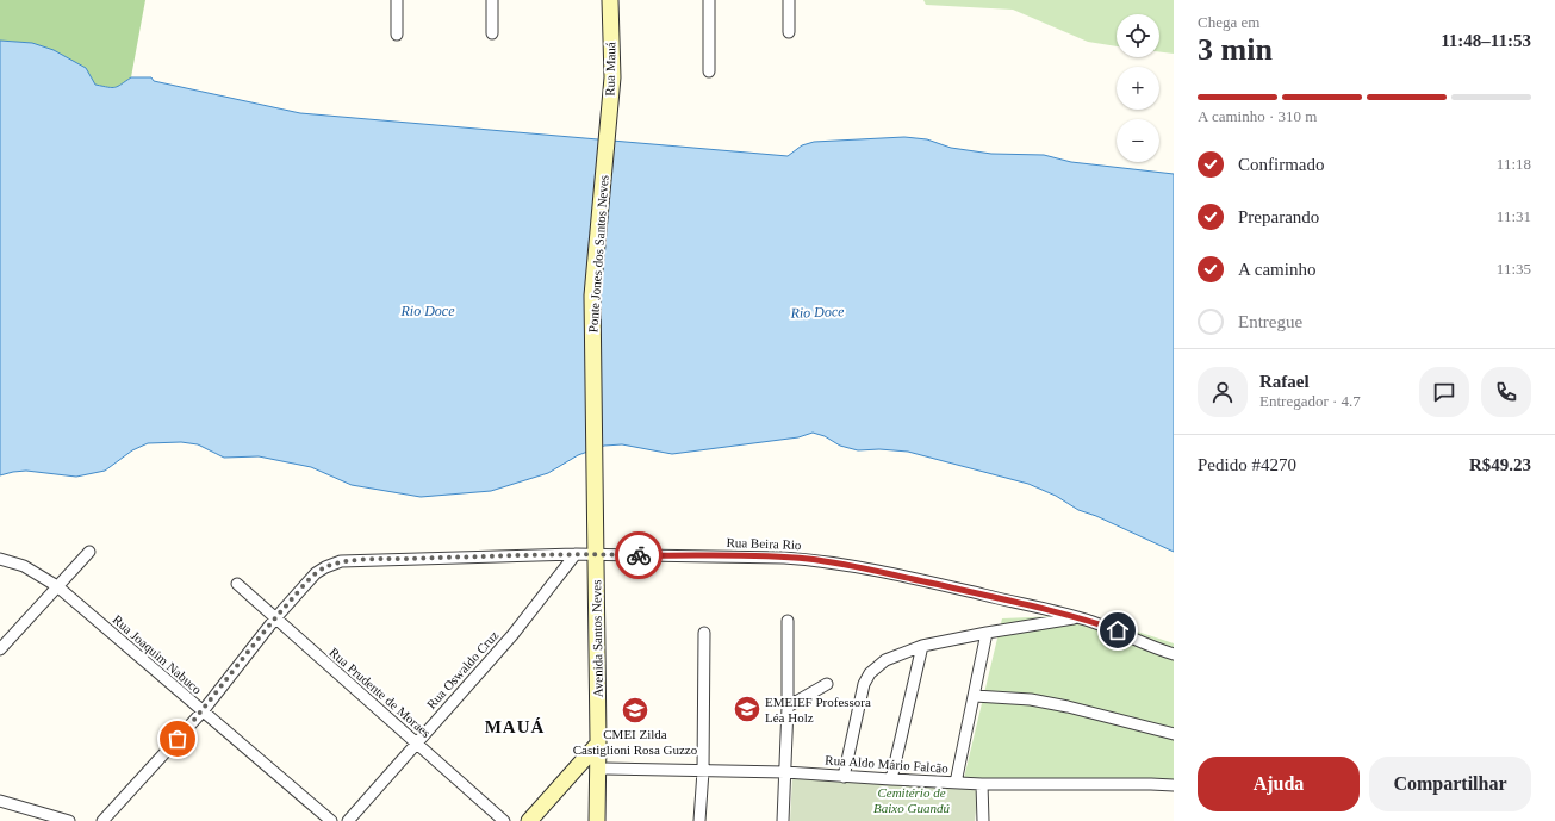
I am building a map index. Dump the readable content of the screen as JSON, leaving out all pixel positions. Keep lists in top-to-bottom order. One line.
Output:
{"streets":{"street":["Rua Mauá","Ponte Jones dos Santos Neves","Rua Beira Rio","Avenida Santos Neves","Rua Joaquim Nabuco","Rua Oswaldo Cruz","Rua Prudente de Moraes","Rua Aldo Mário Falcão"]},"crossings":[["Rua Mauá","Ponte Jones dos Santos Neves"],["Ponte Jones dos Santos Neves","Avenida Santos Neves"],["Rua Beira Rio","Avenida Santos Neves"],["Rua Beira Rio","Rua Oswaldo Cruz"],["Rua Beira Rio","Rua Prudente de Moraes"],["Avenida Santos Neves","Rua Aldo Mário Falcão"],["Rua Oswaldo Cruz","Rua Prudente de Moraes"]],"districts":["MAUÁ"],"water":["Rio Doce"],"parks":["Cemitério de Baixo Guandú"],"places":{"school or university":["EMEIEF Professora Léa Holz","CMEI Zilda Castiglioni Rosa Guzzo"]},"page":{"heading":["3 min","Chega em","11:48–11:53"],"panel":["Rafael","Entregador · 4.7","Pedido #4270","R$49.23"],"map_buttons":["+","−"],"bar":"A caminho · 310 m","list":[["Confirmado","11:18"],["Preparando","11:31"],["A caminho","11:35"],"Entregue"],"buttons":["Ajuda","Compartilhar"]}}
